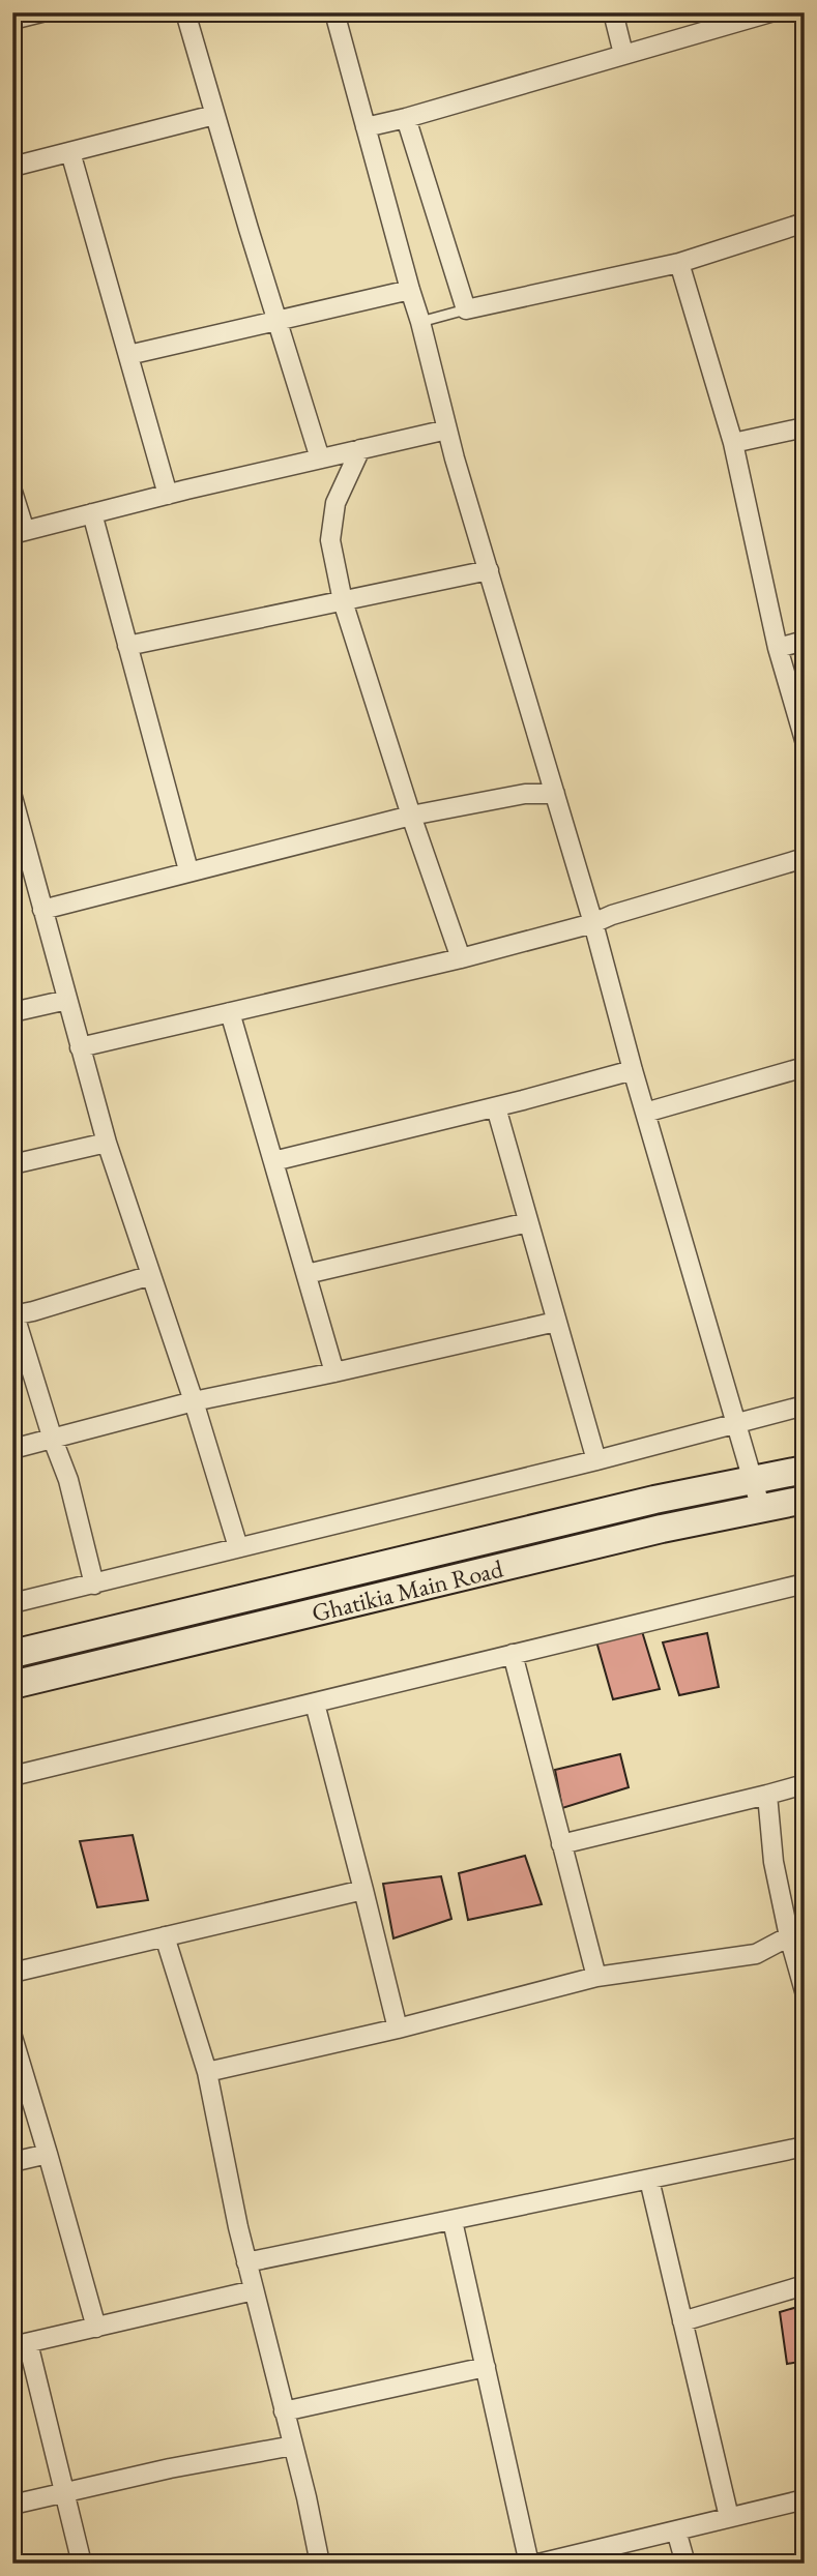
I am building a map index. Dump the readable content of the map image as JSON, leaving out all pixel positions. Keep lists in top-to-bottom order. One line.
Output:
{"streets":{"street":["Ghatikia Main Road"]}}
